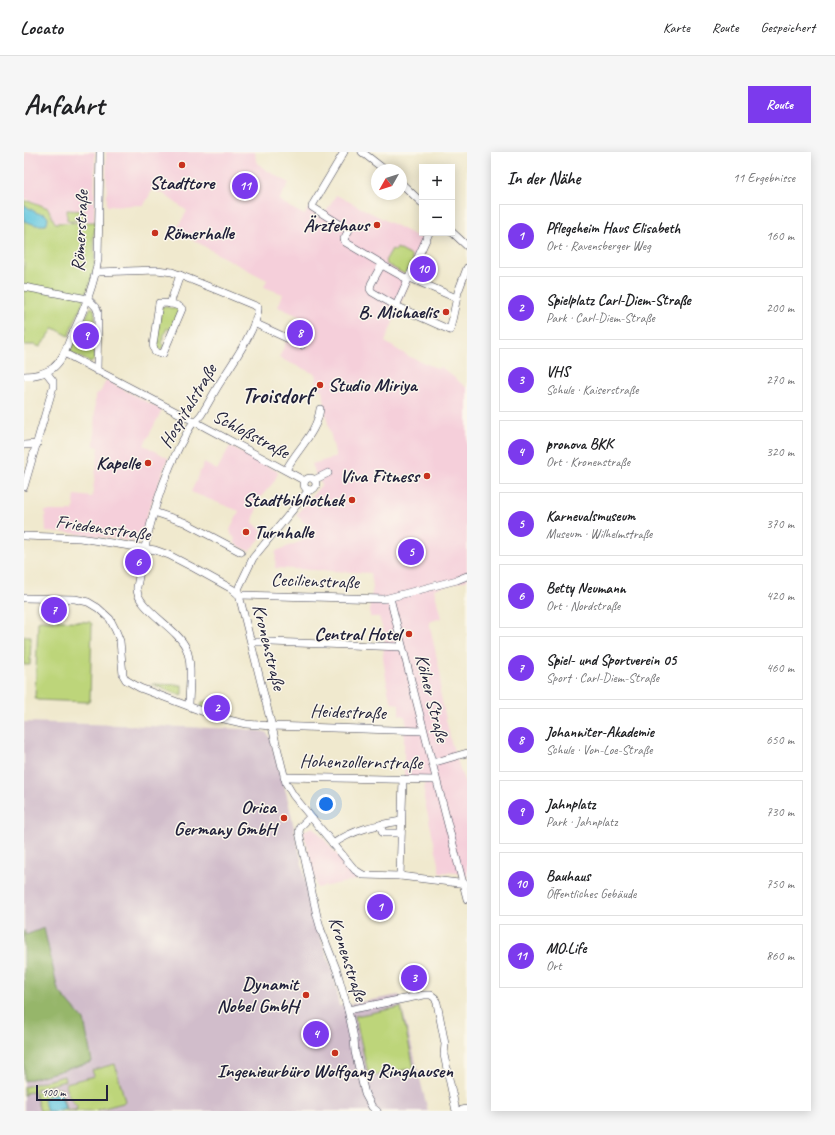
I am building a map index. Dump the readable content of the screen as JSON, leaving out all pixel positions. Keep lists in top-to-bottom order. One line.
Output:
{"streets":{"street":["Römerstraße","Hospitalstraße","Schloßstraße","Friedensstraße","Cecilienstraße","Kronenstraße","Kölner Straße","Heidestraße","Hohenzollernstraße"]},"crossings":[["Römerstraße","Schloßstraße"],["Hospitalstraße","Schloßstraße"],["Hospitalstraße","Friedensstraße"],["Hospitalstraße","Heidestraße"],["Friedensstraße","Cecilienstraße"],["Friedensstraße","Kronenstraße"],["Cecilienstraße","Kronenstraße"],["Cecilienstraße","Kölner Straße"],["Kronenstraße","Kölner Straße"],["Kronenstraße","Heidestraße"],["Kronenstraße","Hohenzollernstraße"],["Kölner Straße","Heidestraße"],["Kölner Straße","Hohenzollernstraße"]],"districts":["Troisdorf"],"places":["Stadttore","Ärztehaus","Römerhalle","B. Michaelis","Studio Miriya","Kapelle","Viva Fitness","Stadtbibliothek","Turnhalle","Central Hotel","Orica Germany GmbH","Dynamit Nobel GmbH","Ingenieurbüro Wolfgang Ringhausen"],"scale_bar":"100 m","north":"bottom left","page":{"header":"Locato","nav":["Karte","Route","Gespeichert"],"buttons":"Route","title":"Anfahrt","heading":["In der Nähe","11 Ergebnisse"],"map_buttons":["+","−"],"pins":["11","10","8","9","5","6","7","2","1","3","4"],"list":[{"mark":"1","name":"Pflegeheim Haus Elisabeth","note":"Ort · Ravensberger Weg","value":"160 m"},{"mark":"2","name":"Spielplatz Carl-Diem-Straße","note":"Park · Carl-Diem-Straße","value":"200 m"},{"mark":"3","name":"VHS","note":"Schule · Kaiserstraße","value":"270 m"},{"mark":"4","name":"pronova BKK","note":"Ort · Kronenstraße","value":"320 m"},{"mark":"5","name":"Karnevalsmuseum","note":"Museum · Wilhelmstraße","value":"370 m"},{"mark":"6","name":"Betty Neumann","note":"Ort · Nordstraße","value":"420 m"},{"mark":"7","name":"Spiel- und Sportverein 05","note":"Sport · Carl-Diem-Straße","value":"460 m"},{"mark":"8","name":"Johanniter-Akademie","note":"Schule · Von-Loe-Straße","value":"650 m"},{"mark":"9","name":"Jahnplatz","note":"Park · Jahnplatz","value":"730 m"},{"mark":"10","name":"Bauhaus","note":"Öffentliches Gebäude","value":"750 m"},{"mark":"11","name":"MO.Life","note":"Ort","value":"860 m"}],"scale":"100 m"}}
